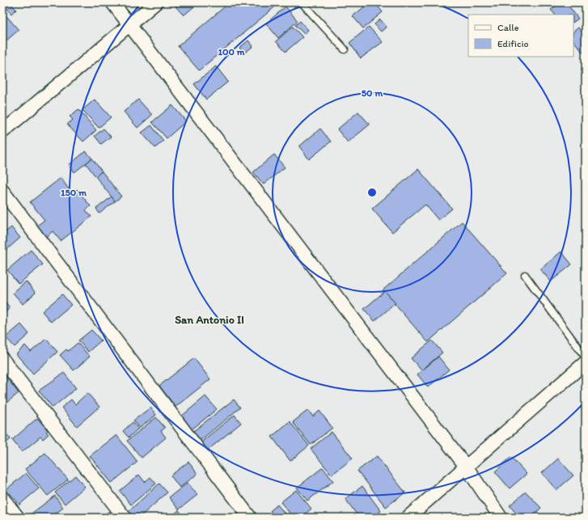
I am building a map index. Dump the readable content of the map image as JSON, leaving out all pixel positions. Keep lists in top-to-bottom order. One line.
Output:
{"districts":["San Antonio II"],"legend":["Calle","Edificio"],"rings":["100 m","50 m","150 m"]}
